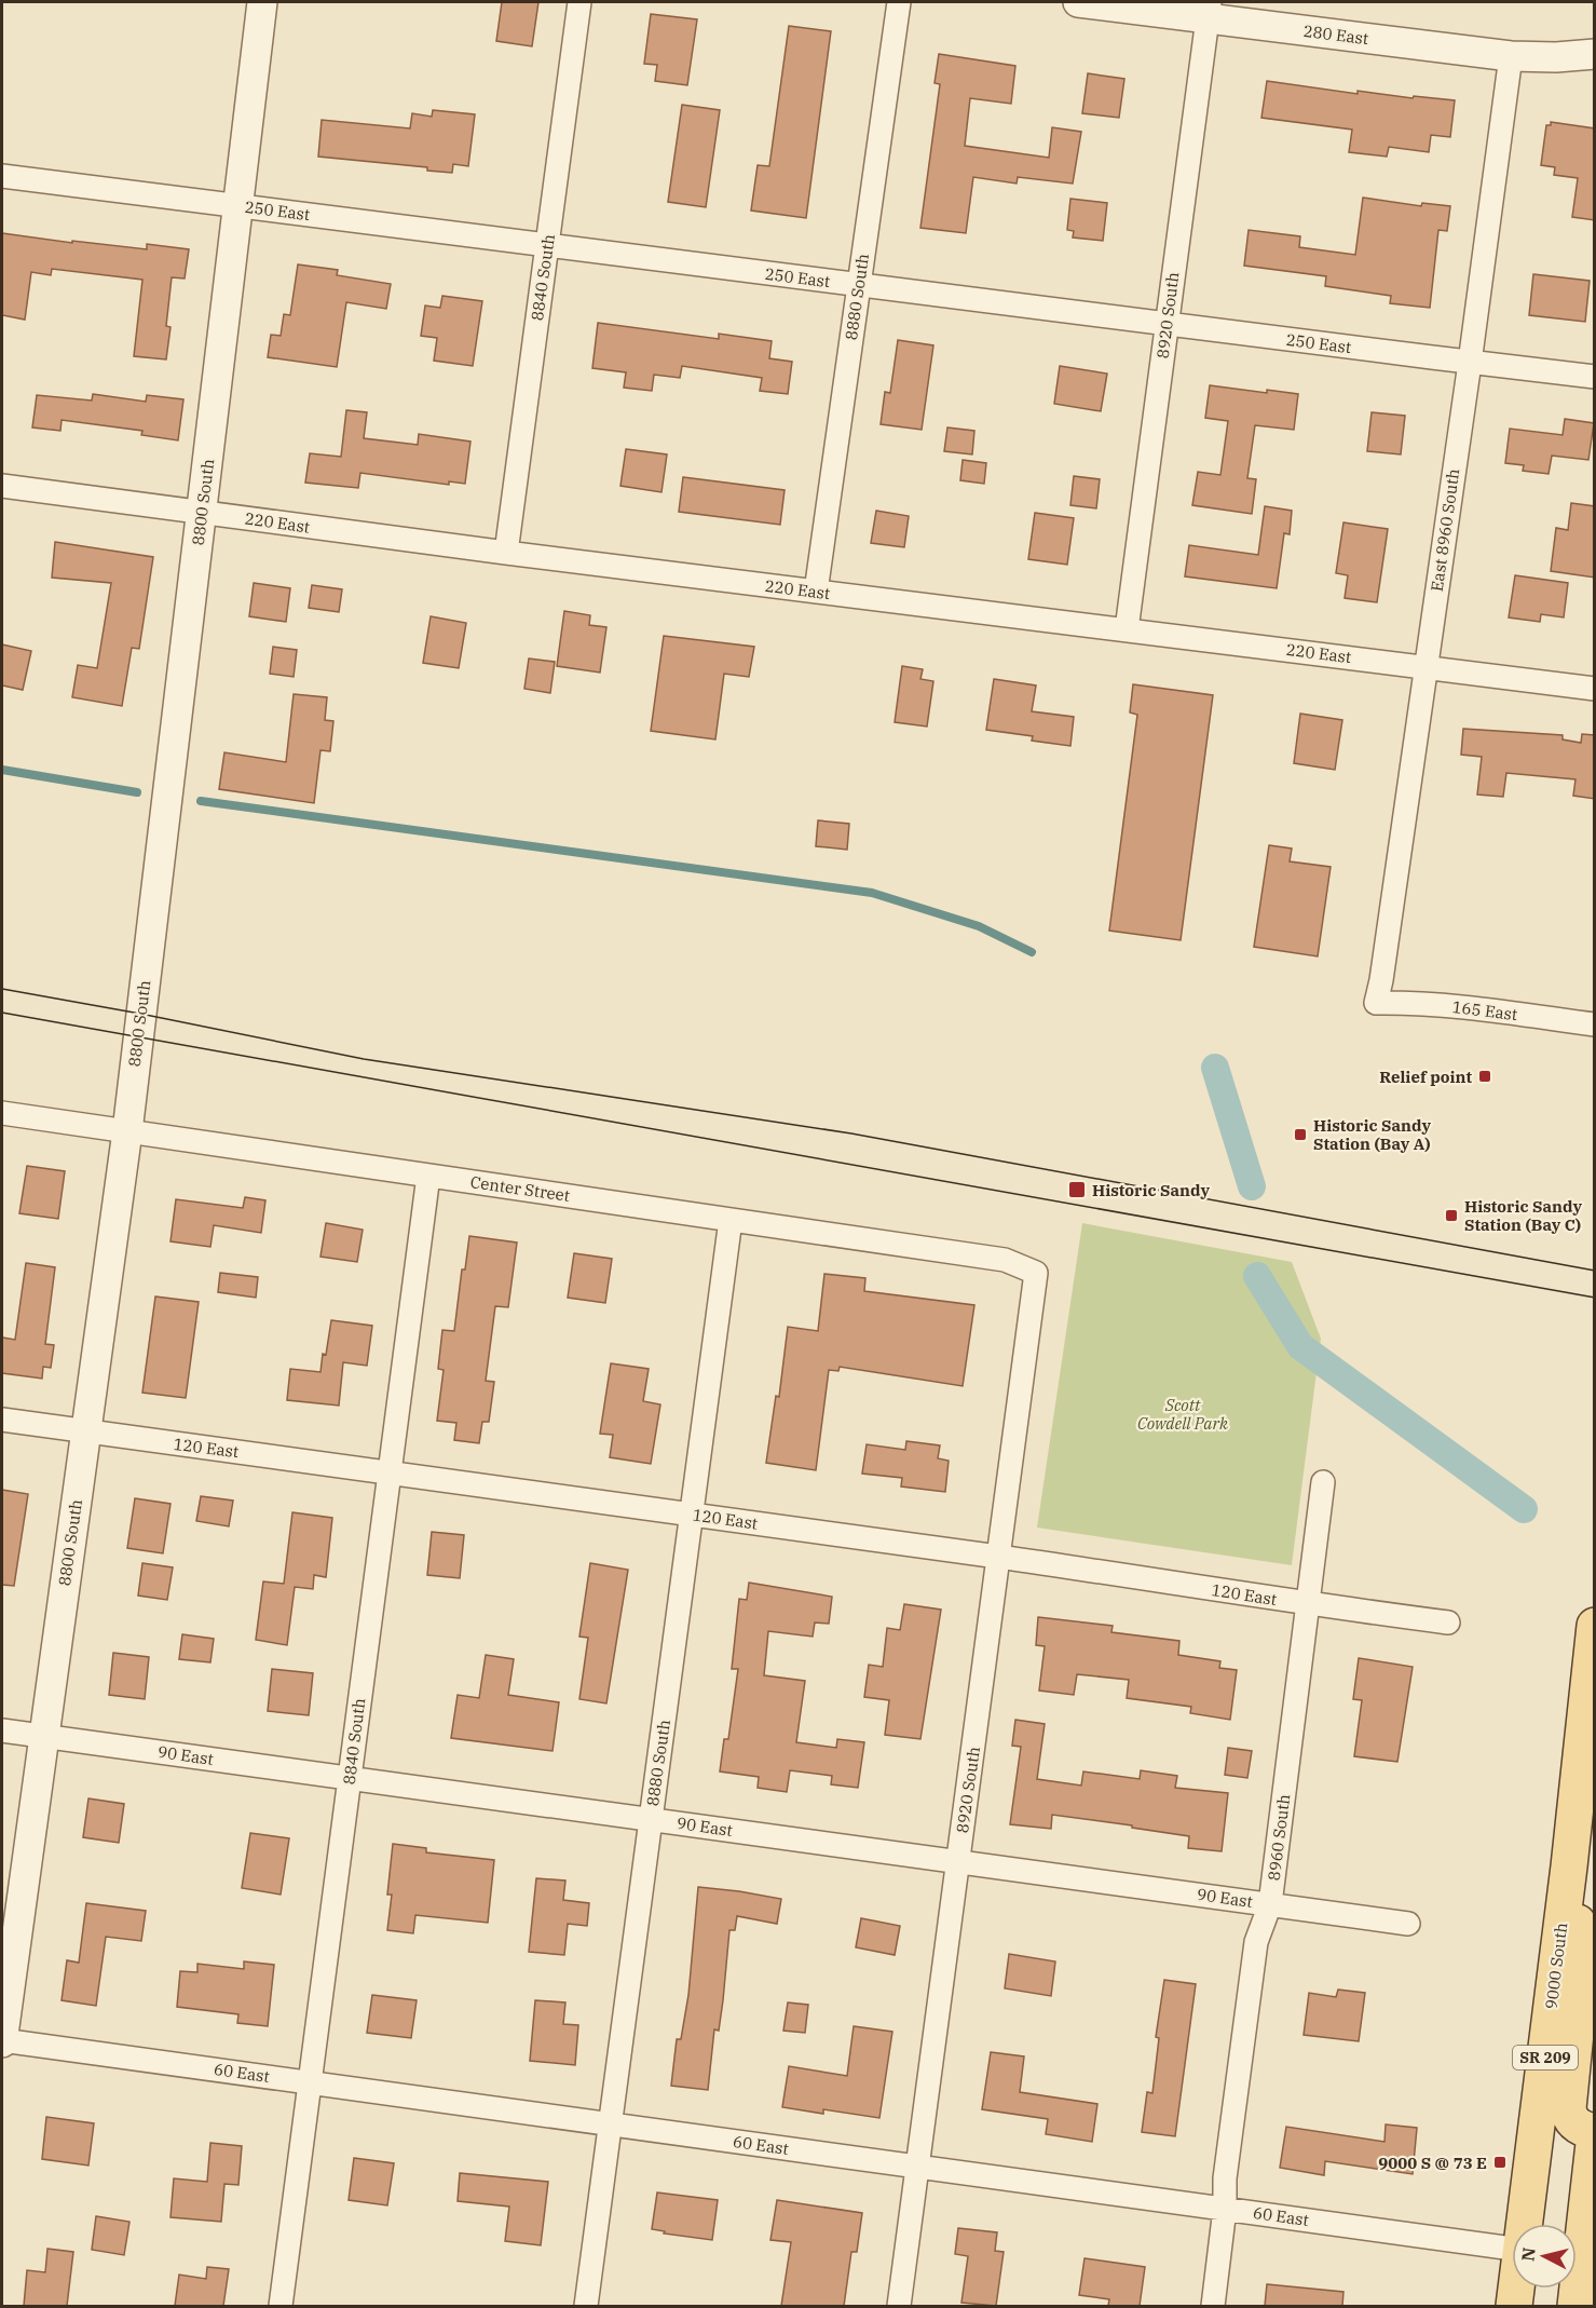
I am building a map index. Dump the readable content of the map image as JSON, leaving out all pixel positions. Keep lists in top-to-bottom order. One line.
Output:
{"streets":{"main road":["9000 South","SR 209"],"street":["280 East","250 East","8840 South","8880 South","8920 South","8800 South","220 East","East 8960 South","165 East","Center Street","120 East","90 East","8960 South","60 East"]},"crossings":[["280 East","8920 South"],["280 East","East 8960 South"],["250 East","8840 South"],["250 East","8880 South"],["250 East","8920 South"],["250 East","8800 South"],["250 East","East 8960 South"],["8840 South","220 East"],["8840 South","Center Street"],["8840 South","120 East"],["8840 South","90 East"],["8840 South","60 East"],["8880 South","220 East"],["8880 South","Center Street"],["8880 South","120 East"],["8880 South","90 East"],["8880 South","60 East"],["8920 South","220 East"],["8920 South","Center Street"],["8920 South","120 East"],["8920 South","90 East"],["8920 South","60 East"],["8800 South","220 East"],["8800 South","Center Street"],["8800 South","120 East"],["8800 South","90 East"],["8800 South","60 East"],["220 East","East 8960 South"],["East 8960 South","165 East"],["120 East","8960 South"],["90 East","8960 South"],["8960 South","60 East"]],"parks":["Scott Cowdell Park"],"places":{"transit":["Relief point","Historic Sandy Station (Bay A)","Historic Sandy","Historic Sandy Station (Bay C)","9000 S @ 73 E"]},"north":"left"}
